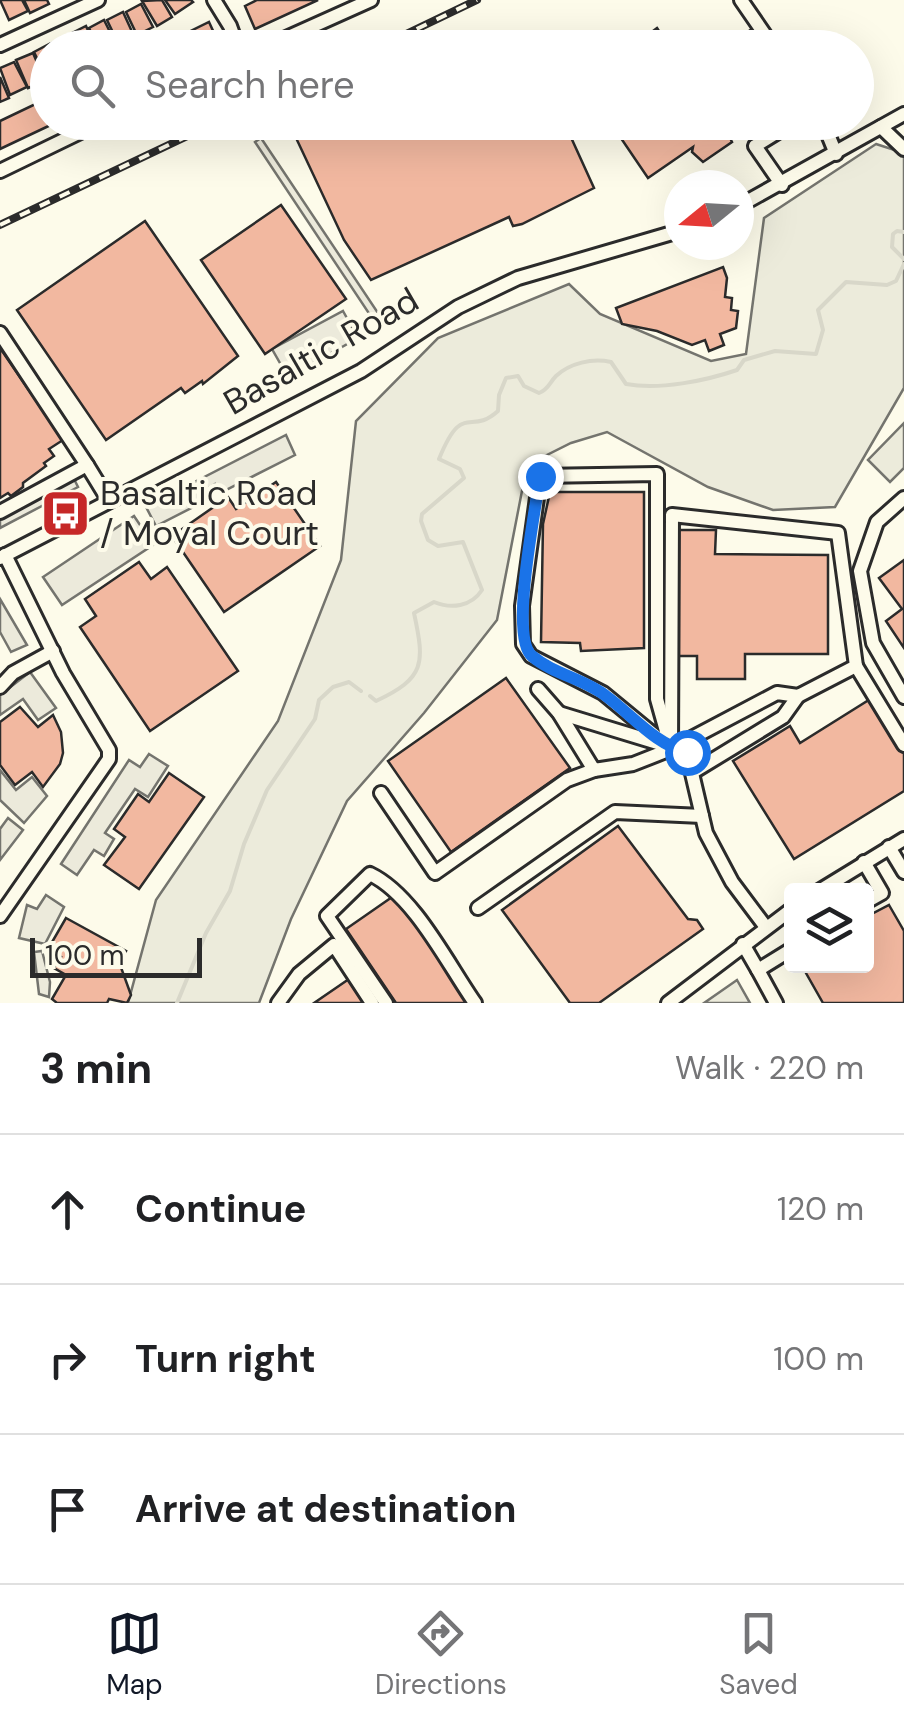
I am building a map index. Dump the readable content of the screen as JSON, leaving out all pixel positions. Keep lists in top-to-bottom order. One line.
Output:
{"streets":{"street":["Basaltic Road"]},"places":{"bus stop":["Basaltic Road / Moyal Court"]},"scale_bar":"100 m","north":"left","page":{"search":"Search here","scale":"100 m","heading":["3 min","Walk · 220 m"],"list":[["Continue","120 m"],["Turn right","100 m"],"Arrive at destination"],"nav":["Map","Directions","Saved"]}}
